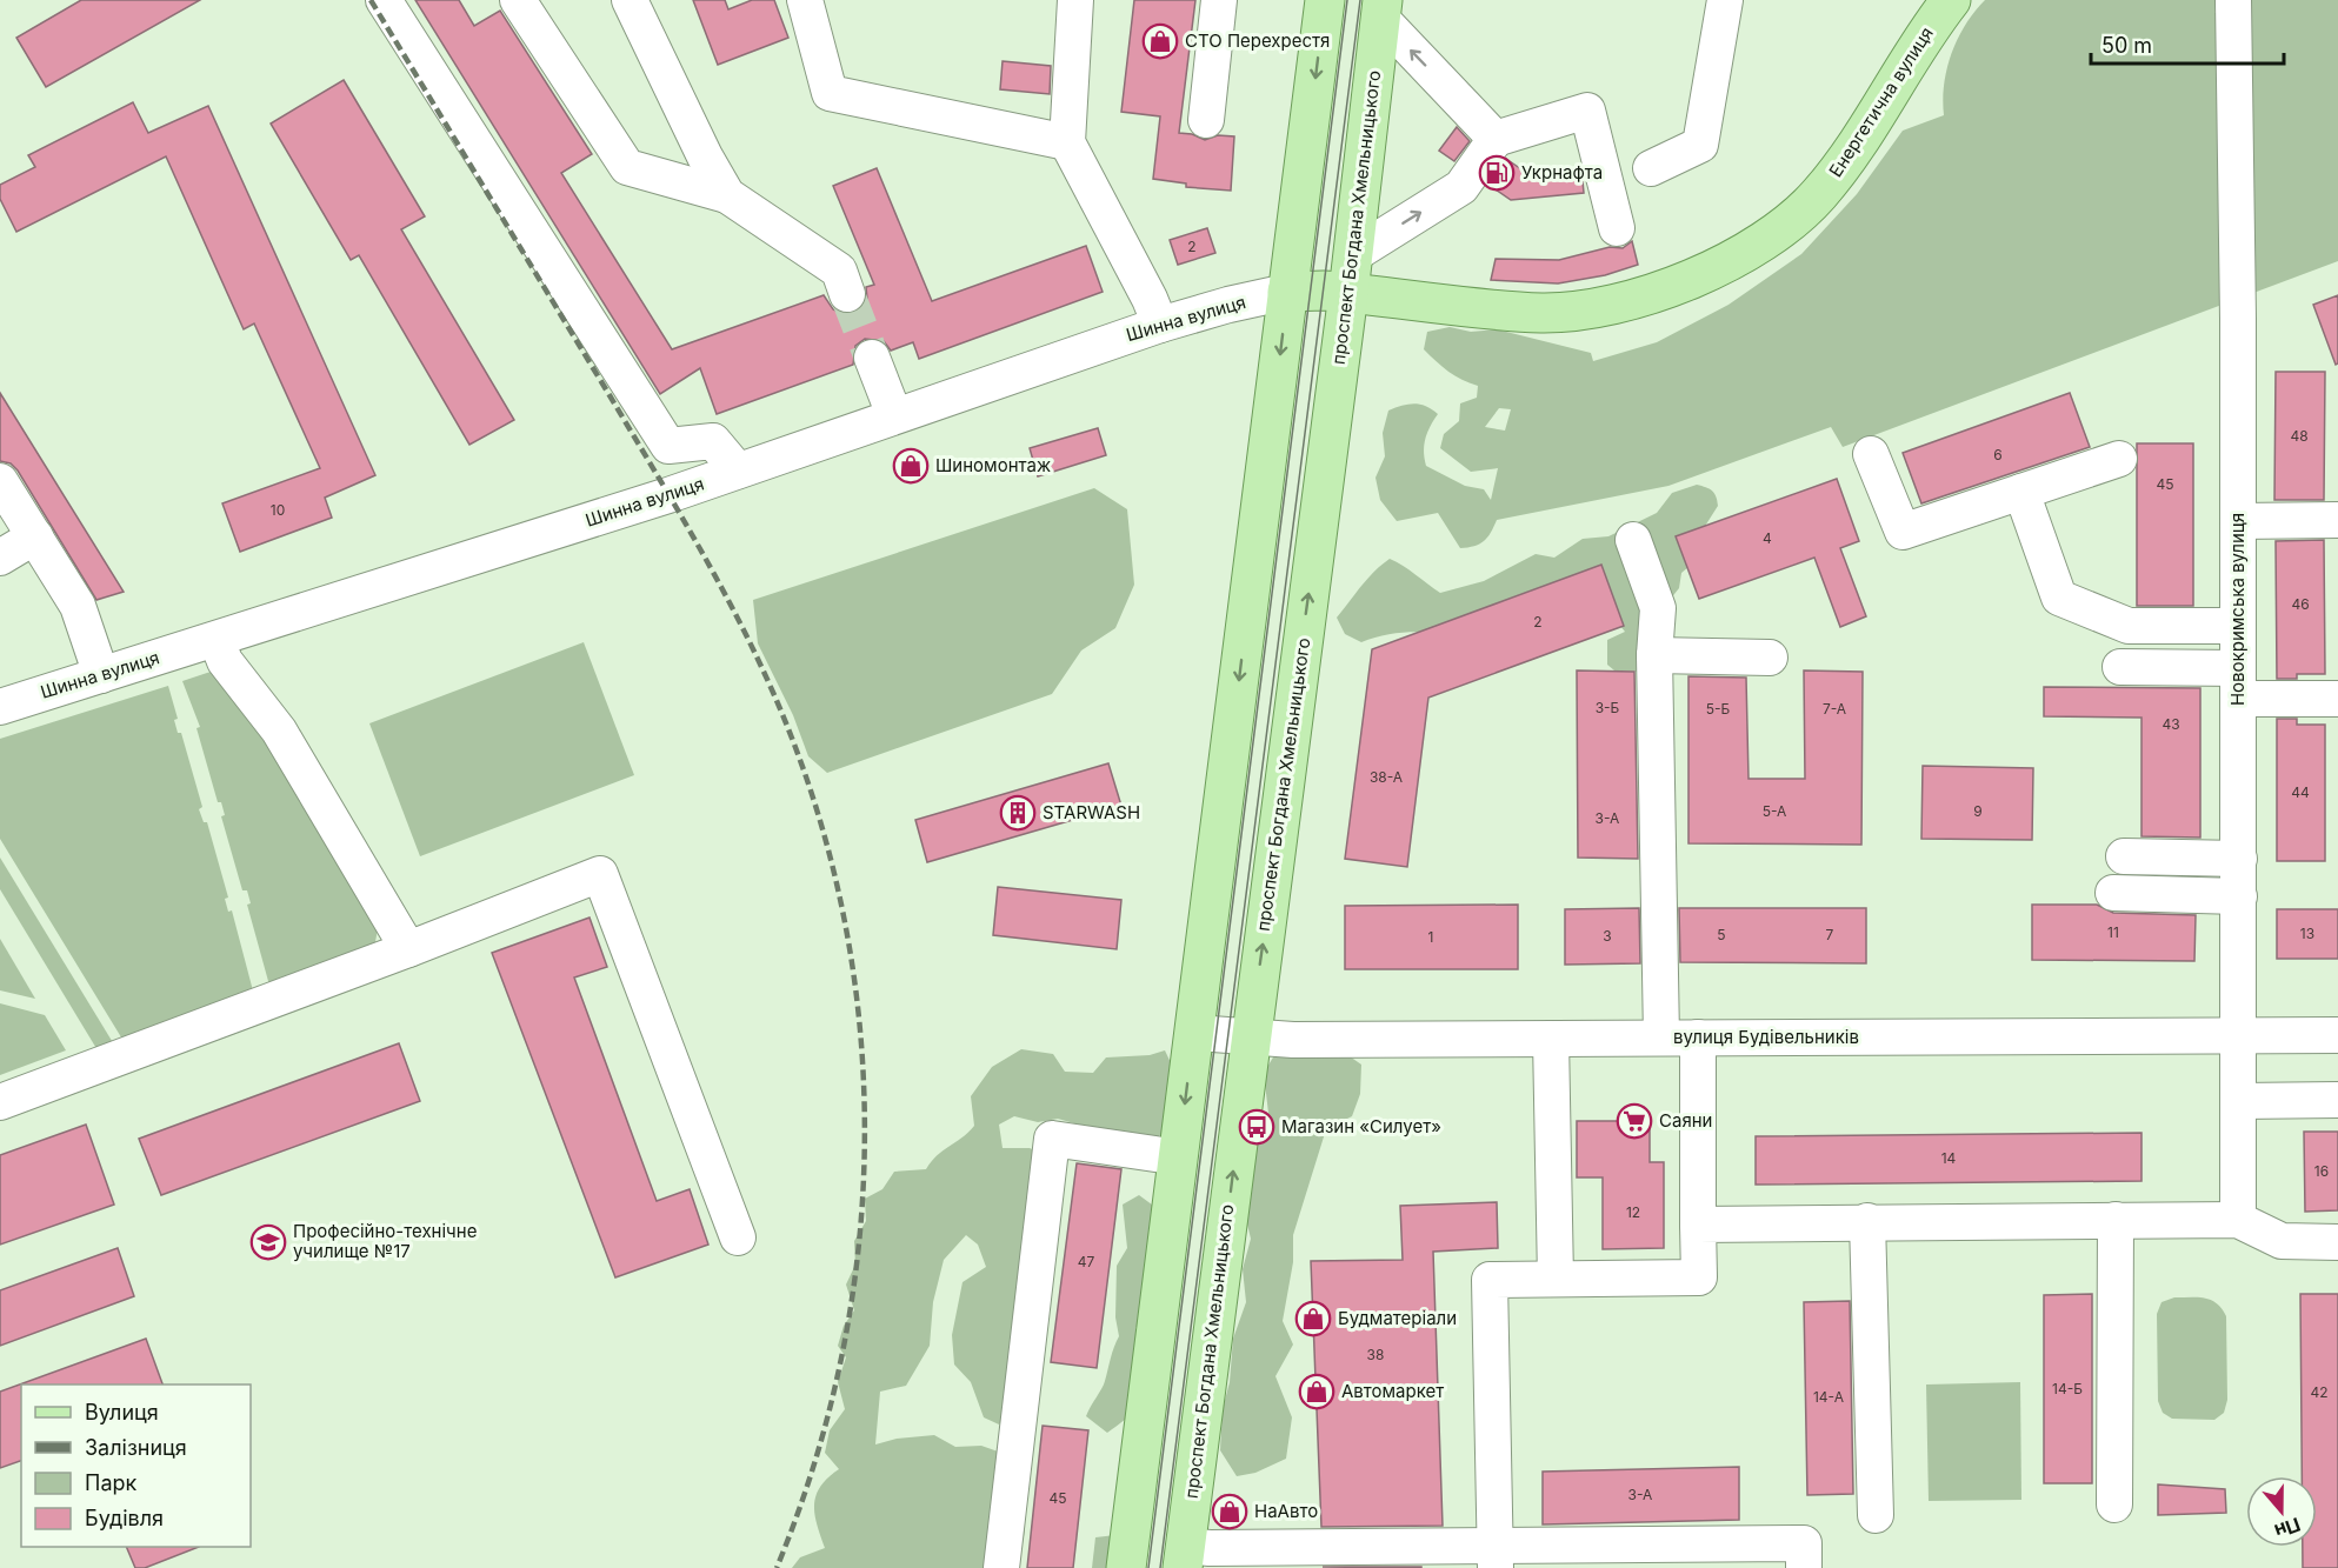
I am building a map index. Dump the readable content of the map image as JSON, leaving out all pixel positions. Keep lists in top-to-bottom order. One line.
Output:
{"streets":{"main road":["Енергетична вулиця","проспект Богдана Хмельницького"],"street":["Шинна вулиця","Новокримська вулиця","вулиця Будівельників"]},"crossings":[["Енергетична вулиця","проспект Богдана Хмельницького"],["Енергетична вулиця","Шинна вулиця"],["проспект Богдана Хмельницького","вулиця Будівельників"],["Новокримська вулиця","вулиця Будівельників"]],"places":{"shop":["СТО Перехрестя","Шиномонтаж","Будматеріали","Автомаркет","НаАвто"],"fuel station":["Укрнафта"],"building":["STARWASH"],"supermarket":["Саяни"],"bus stop":["Магазин «Силует»"],"school or university":["Професійно-технічне училище №17"]},"house_numbers":["2","48","6","45","10","4","46","2","3-Б","5-Б","7-А","43","38-А","44","5-А","9","3-А","11","13","5","7","3","1","14","16","12","47","38","14-Б","42","14-А","3-А","45"],"legend":["Вулиця","Залізниця","Парк","Будівля"],"scale_bar":"50 m","north":"bottom"}
